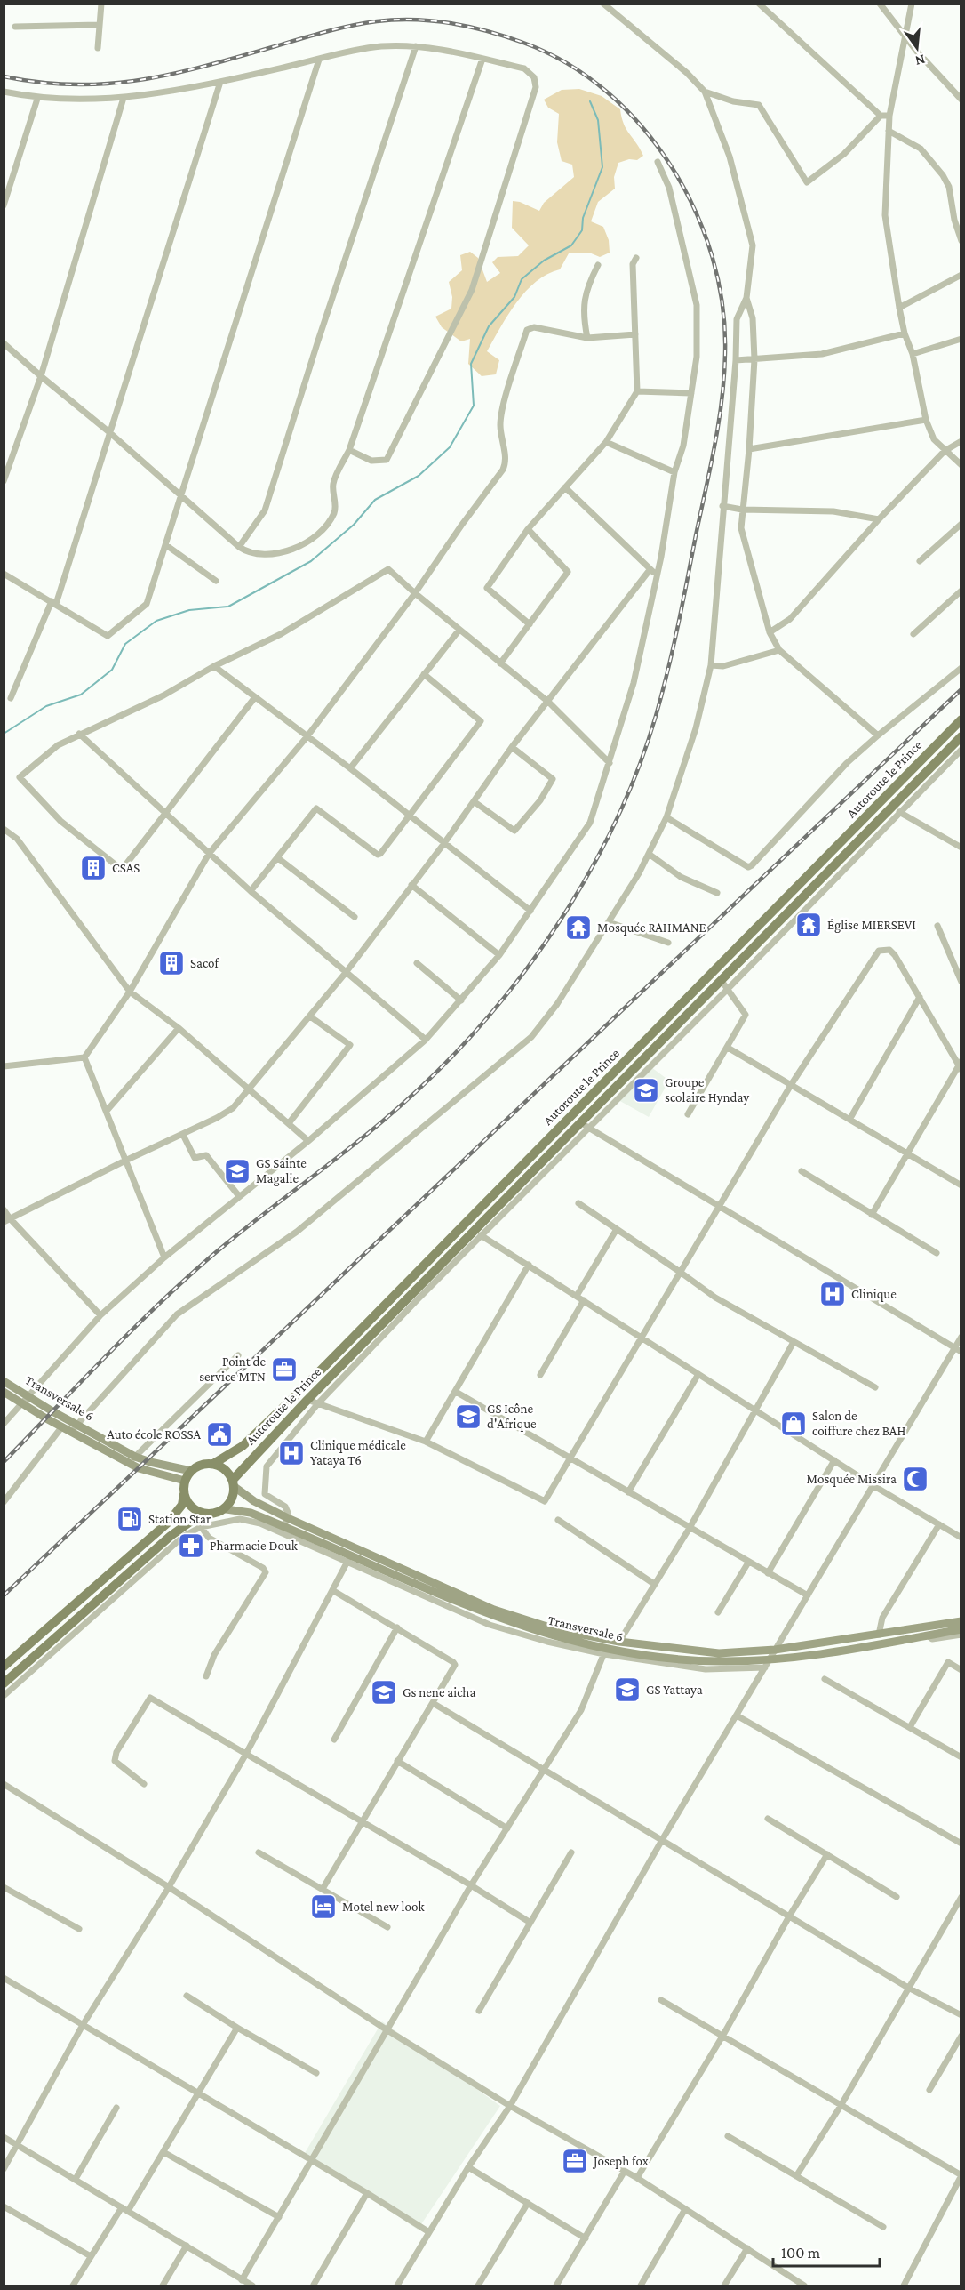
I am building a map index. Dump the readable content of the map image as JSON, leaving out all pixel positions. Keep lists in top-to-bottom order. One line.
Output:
{"streets":{"main road":["Autoroute le Prince","Transversale 6"]},"crossings":[["Autoroute le Prince","Transversale 6"]],"places":{"building":["CSAS","Sacof"],"temple":["Église MIERSEVI","Mosquée RAHMANE"],"school or university":["Groupe scolaire Hynday","GS Sainte Magalie","GS Icône d'Afrique","GS Yattaya","Gs nene aicha"],"hospital":["Clinique","Clinique médicale Yataya T6"],"office":["Point de service MTN","Joseph fox"],"shop":["Salon de coiffure chez BAH"],"public building":["Auto école ROSSA"],"mosque":["Mosquée Missira"],"fuel station":["Station Star"],"pharmacy":["Pharmacie Douk"],"hotel":["Motel new look"]},"scale_bar":"100 m","north":"bottom"}
